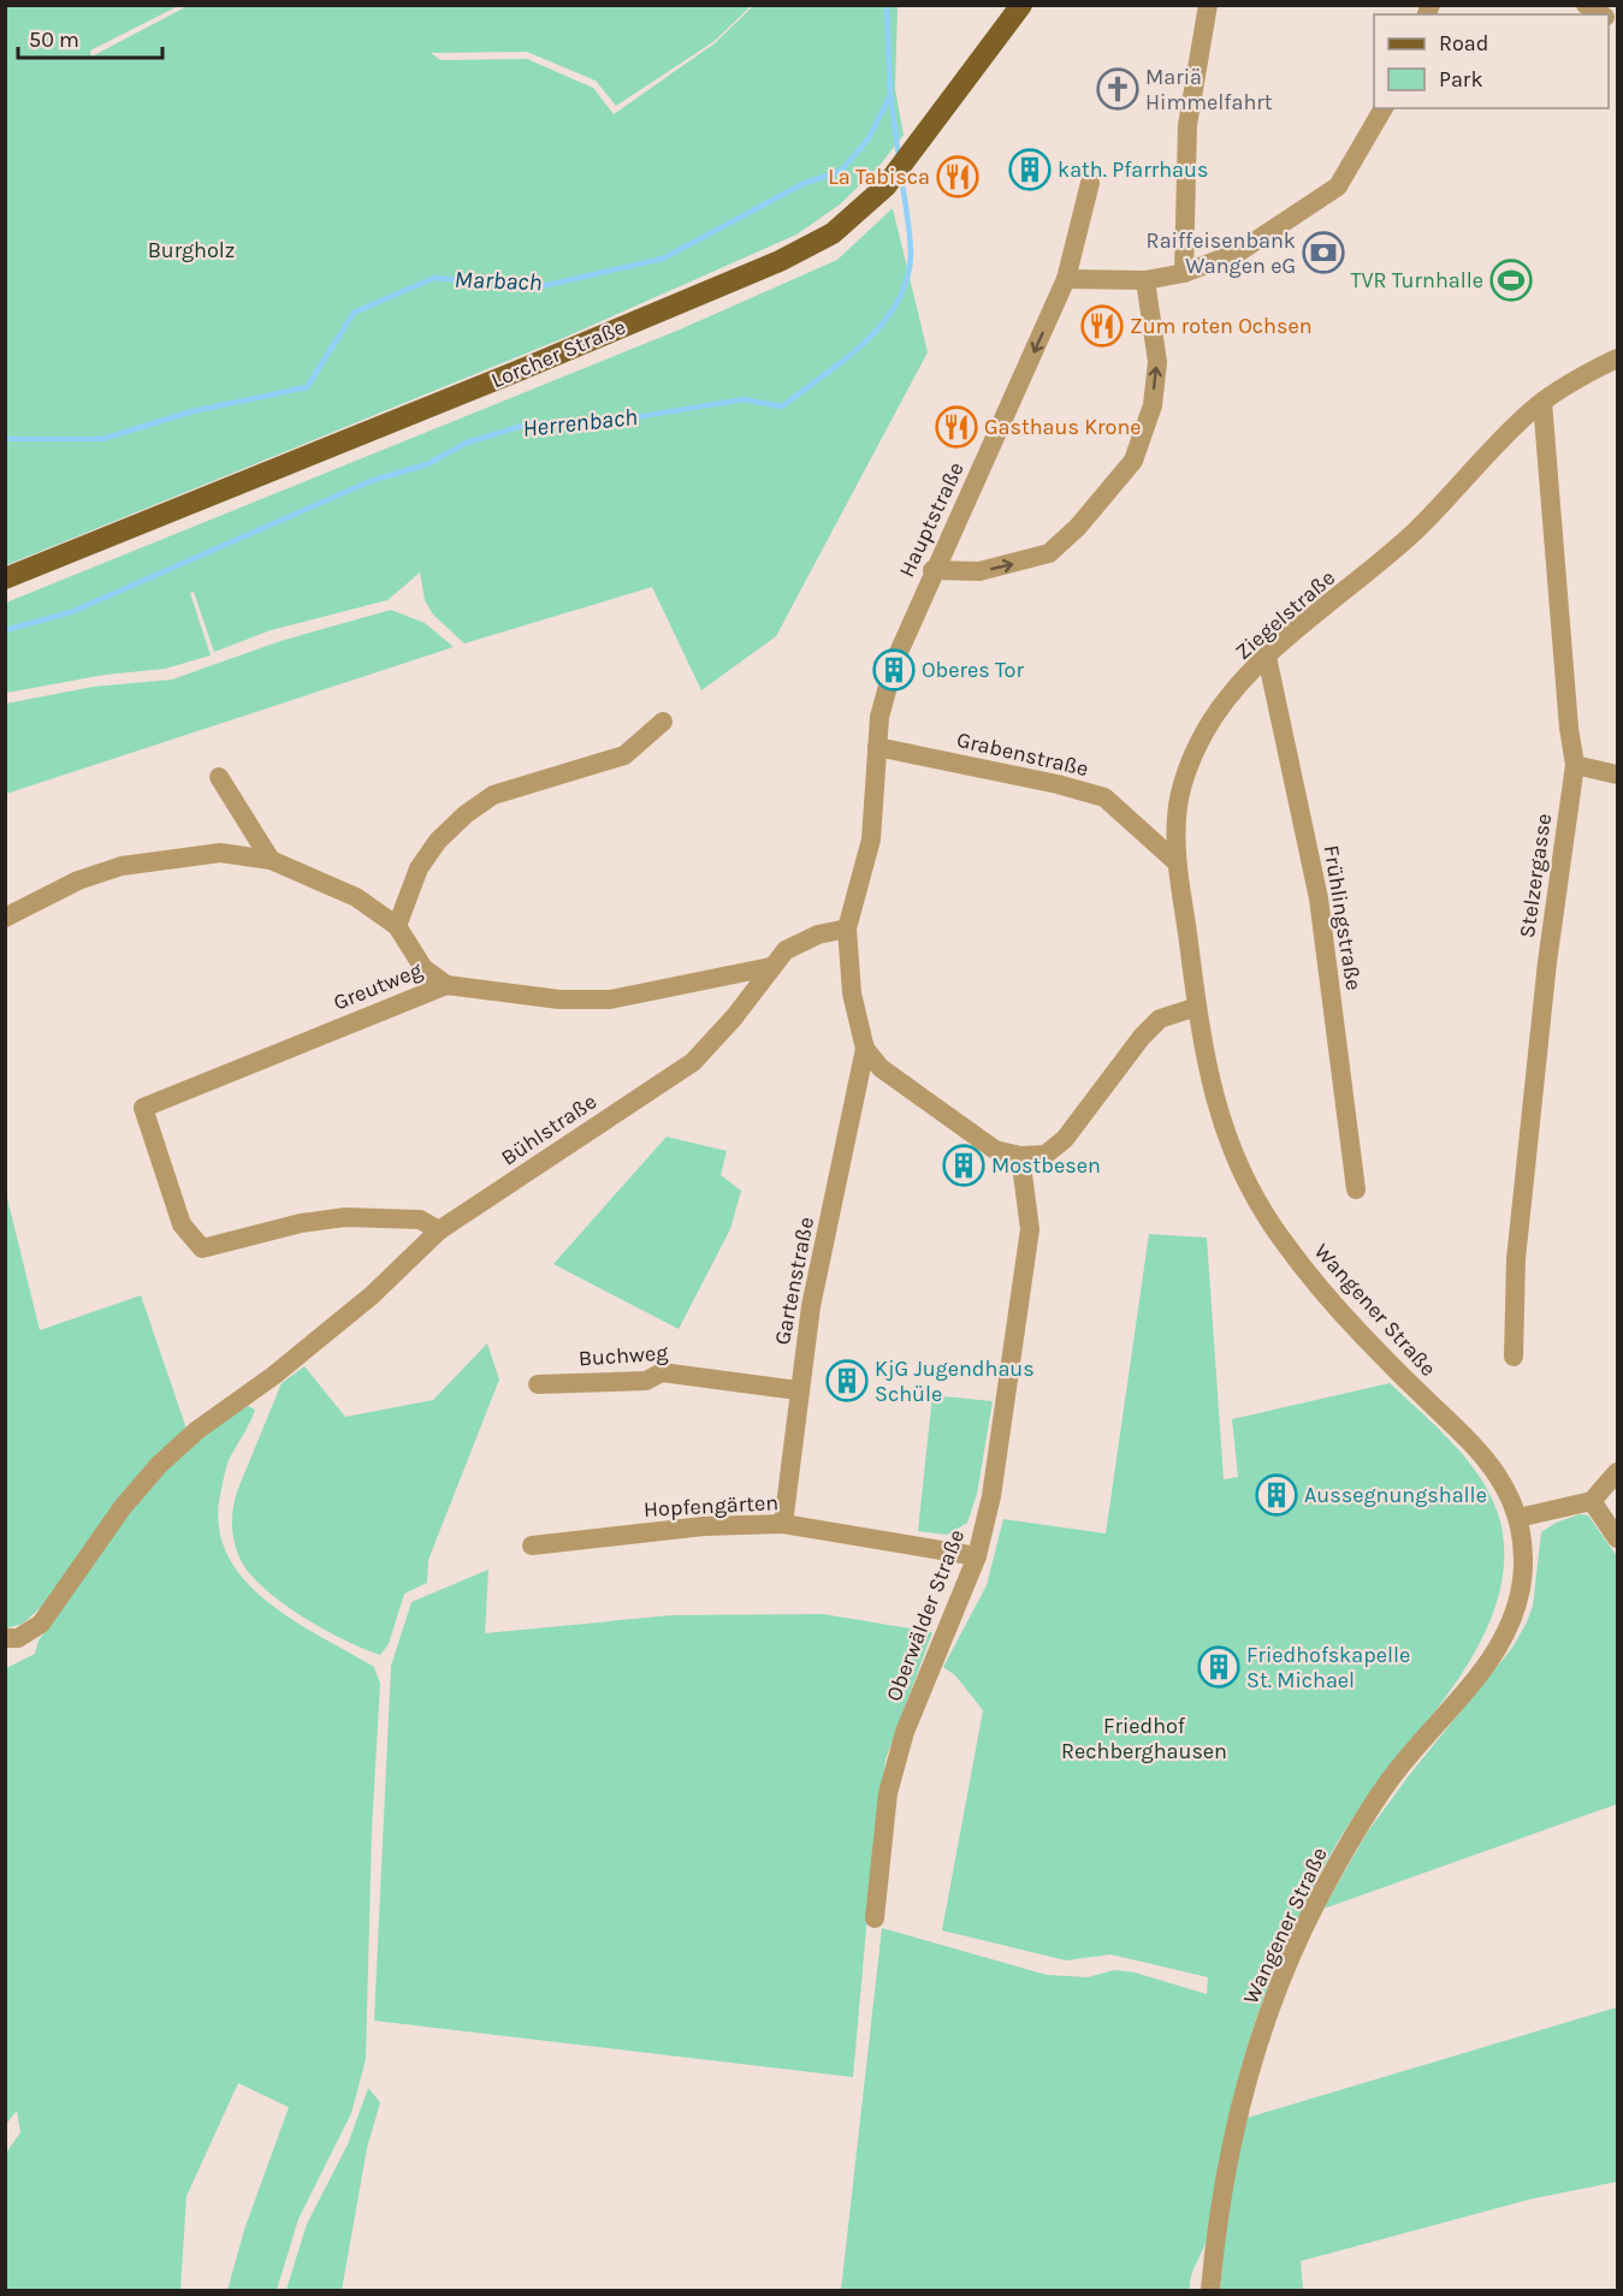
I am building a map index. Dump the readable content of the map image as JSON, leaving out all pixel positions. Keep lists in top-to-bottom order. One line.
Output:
{"streets":{"main road":["Lorcher Straße"],"street":["Hauptstraße","Ziegelstraße","Grabenstraße","Stelzergasse","Frühlingstraße","Greutweg","Bühlstraße","Gartenstraße","Wangener Straße","Buchweg","Hopfengärten","Oberwälder Straße"]},"crossings":[["Hauptstraße","Grabenstraße"],["Ziegelstraße","Grabenstraße"],["Ziegelstraße","Stelzergasse"],["Ziegelstraße","Frühlingstraße"],["Ziegelstraße","Wangener Straße"],["Greutweg","Bühlstraße"],["Gartenstraße","Buchweg"],["Gartenstraße","Hopfengärten"],["Hopfengärten","Oberwälder Straße"]],"one_way":["Hauptstraße"],"water":["Marbach","Herrenbach"],"parks":["Burgholz","Friedhof Rechberghausen"],"places":{"church":["Mariä Himmelfahrt"],"building":["kath. Pfarrhaus","Oberes Tor","Mostbesen","KjG Jugendhaus Schüle","Aussegnungshalle","Friedhofskapelle St. Michael"],"restaurant":["La Tabisca","Zum roten Ochsen","Gasthaus Krone"],"bank":["Raiffeisenbank Wangen eG"],"sports":["TVR Turnhalle"]},"legend":["Road","Park"],"scale_bar":"50 m"}
